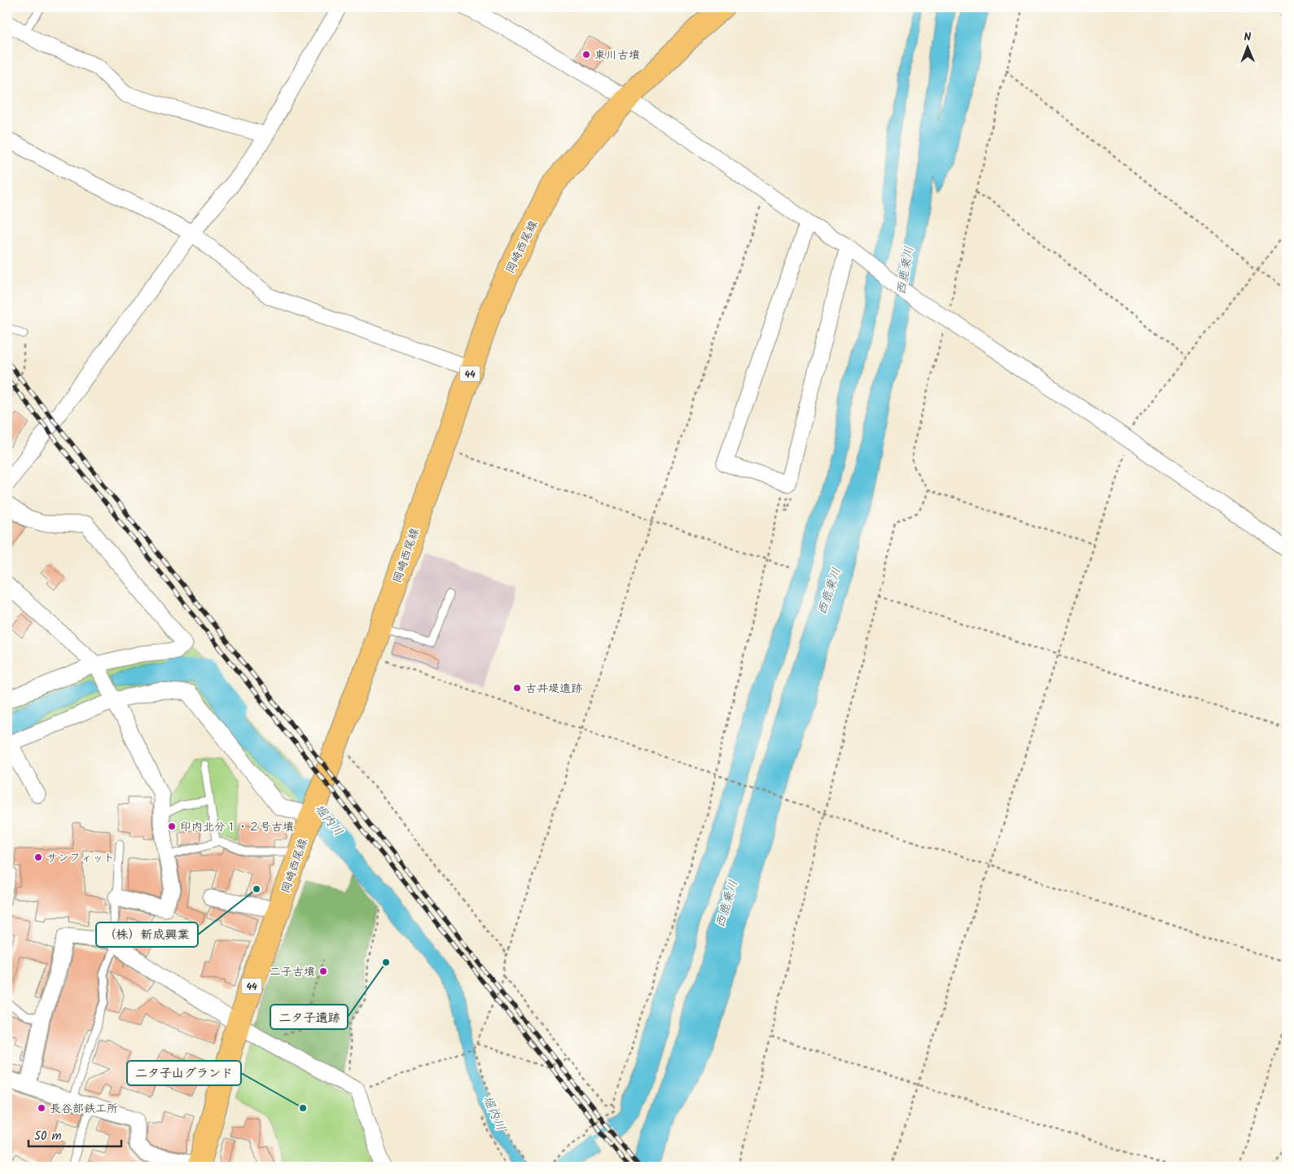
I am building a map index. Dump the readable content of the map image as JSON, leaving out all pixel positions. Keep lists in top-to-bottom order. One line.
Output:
{"streets":{"main road":["岡崎西尾線","44"]},"water":["西鹿乗川","堀内川"],"places":["東川古墳","古井堤遺跡","印内北分１・２号古墳","サンフィット","（株）新成興業","二タ子遺跡","二子古墳","長谷部鉄工所","二タ子山グランド"],"scale_bar":"50 m","north":"top"}
